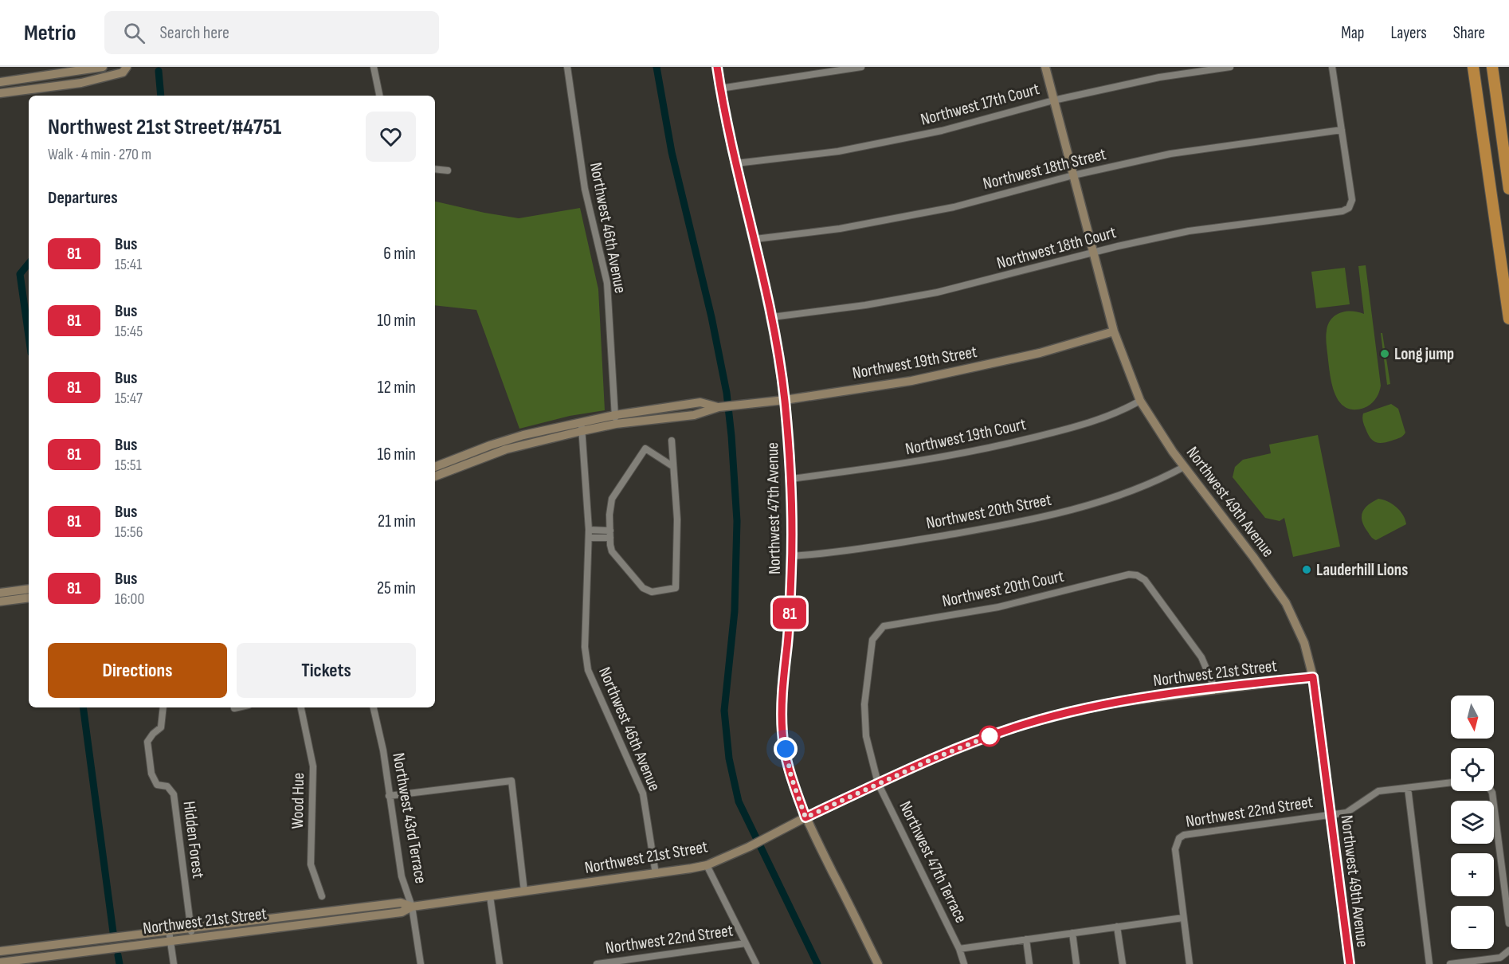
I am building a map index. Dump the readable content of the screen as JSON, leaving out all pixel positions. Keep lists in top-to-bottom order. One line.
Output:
{"streets":{"street":["Northwest 17th Court","Northwest 18th Street","Northwest 46th Avenue","Northwest 18th Court","Northwest 19th Street","Northwest 19th Court","Northwest 49th Avenue","Northwest 47th Avenue","Northwest 20th Street","Northwest 20th Court","Northwest 21st Street","Wood Hue","Northwest 22nd Street","Northwest 43rd Terrace","Hidden Forest","Northwest 47th Terrace"]},"crossings":[["Northwest 17th Court","Northwest 49th Avenue"],["Northwest 17th Court","Northwest 47th Avenue"],["Northwest 18th Street","Northwest 18th Court"],["Northwest 18th Street","Northwest 49th Avenue"],["Northwest 18th Street","Northwest 47th Avenue"],["Northwest 46th Avenue","Northwest 19th Street"],["Northwest 46th Avenue","Northwest 21st Street"],["Northwest 18th Court","Northwest 49th Avenue"],["Northwest 18th Court","Northwest 47th Avenue"],["Northwest 19th Street","Northwest 49th Avenue"],["Northwest 19th Street","Northwest 47th Avenue"],["Northwest 19th Court","Northwest 49th Avenue"],["Northwest 19th Court","Northwest 47th Avenue"],["Northwest 49th Avenue","Northwest 20th Street"],["Northwest 49th Avenue","Northwest 21st Street"],["Northwest 49th Avenue","Northwest 22nd Street"],["Northwest 47th Avenue","Northwest 20th Street"],["Northwest 47th Avenue","Northwest 21st Street"],["Northwest 20th Court","Northwest 21st Street"],["Northwest 20th Court","Northwest 47th Terrace"],["Northwest 21st Street","Northwest 43rd Terrace"],["Northwest 21st Street","Hidden Forest"],["Northwest 21st Street","Northwest 47th Terrace"]],"places":["Long jump","Lauderhill Lions"],"lines":["bus line 81"],"north":"bottom","page":{"header":"Metrio","search":"Search here","nav":["Map","Layers","Share"],"on_map":"81","heading":[["Northwest 21st Street/#4751","Walk · 4 min · 270 m"],"Departures"],"list":[{"mark":"81","name":"Bus","note":"15:41","value":"6 min"},{"mark":"81","name":"Bus","note":"15:45","value":"10 min"},{"mark":"81","name":"Bus","note":"15:47","value":"12 min"},{"mark":"81","name":"Bus","note":"15:51","value":"16 min"},{"mark":"81","name":"Bus","note":"15:56","value":"21 min"},{"mark":"81","name":"Bus","note":"16:00","value":"25 min"}],"buttons":["Directions","Tickets"],"map_buttons":["+","−"]}}
